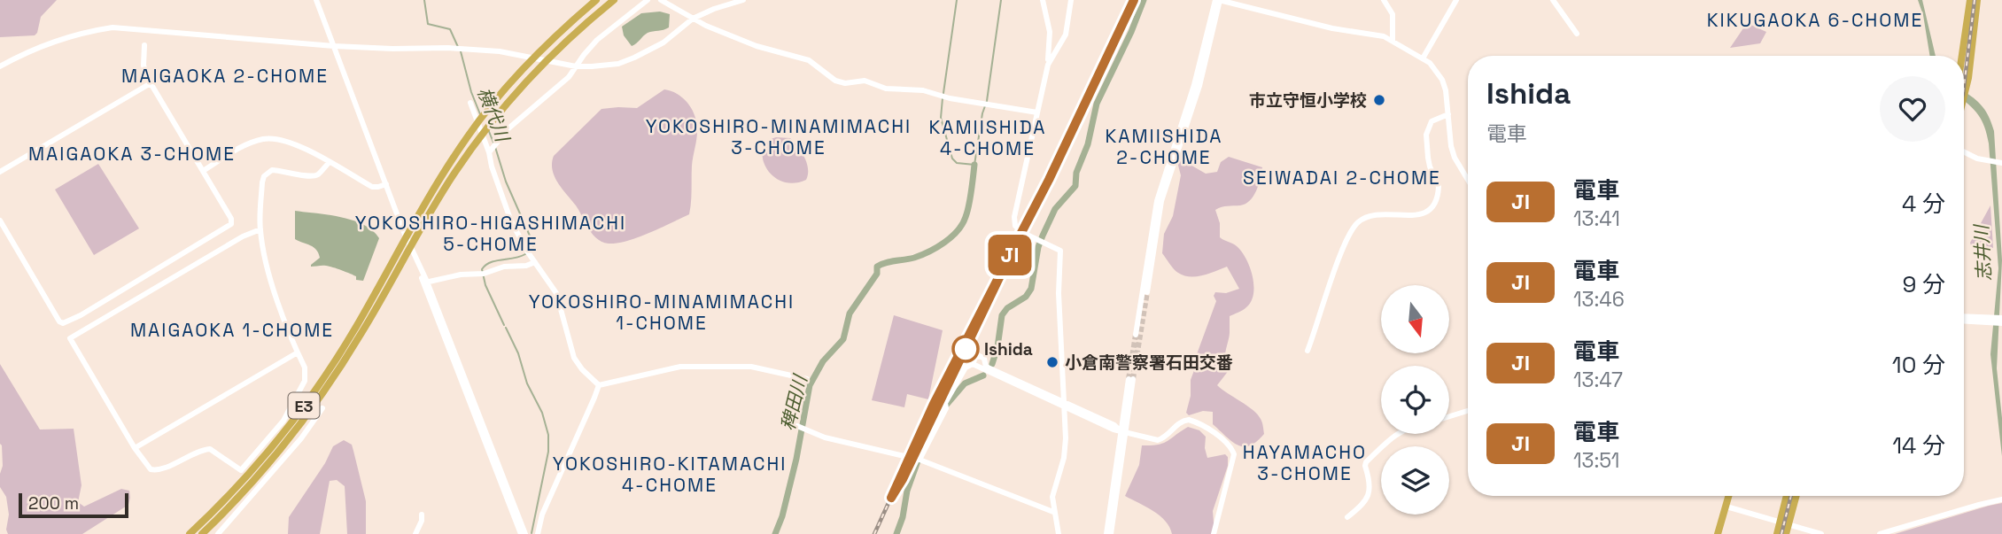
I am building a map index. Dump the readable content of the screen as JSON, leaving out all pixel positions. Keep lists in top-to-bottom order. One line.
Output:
{"streets":{"highway":["E3"]},"districts":["KIKUGAOKA 6-CHOME","MAIGAOKA 2-CHOME","YOKOSHIRO-MINAMIMACHI 3-CHOME","KAMIISHIDA 4-CHOME","KAMIISHIDA 2-CHOME","MAIGAOKA 3-CHOME","SEIWADAI 2-CHOME","YOKOSHIRO-HIGASHIMACHI 5-CHOME","YOKOSHIRO-MINAMIMACHI 1-CHOME","MAIGAOKA 1-CHOME","HAYAMACHO 3-CHOME","YOKOSHIRO-KITAMACHI 4-CHOME"],"water":["横代川","志井川","稗田川"],"places":["市立守恒小学校","Ishida","小倉南警察署石田交番"],"scale_bar":"200 m","north":"bottom","page":{"on_map":"JI","heading":["Ishida","電車"],"list":[{"mark":"JI","name":"電車","note":"13:41","value":"4 分"},{"mark":"JI","name":"電車","note":"13:46","value":"9 分"},{"mark":"JI","name":"電車","note":"13:47","value":"10 分"},{"mark":"JI","name":"電車","note":"13:51","value":"14 分"}],"scale":"200 m"}}
